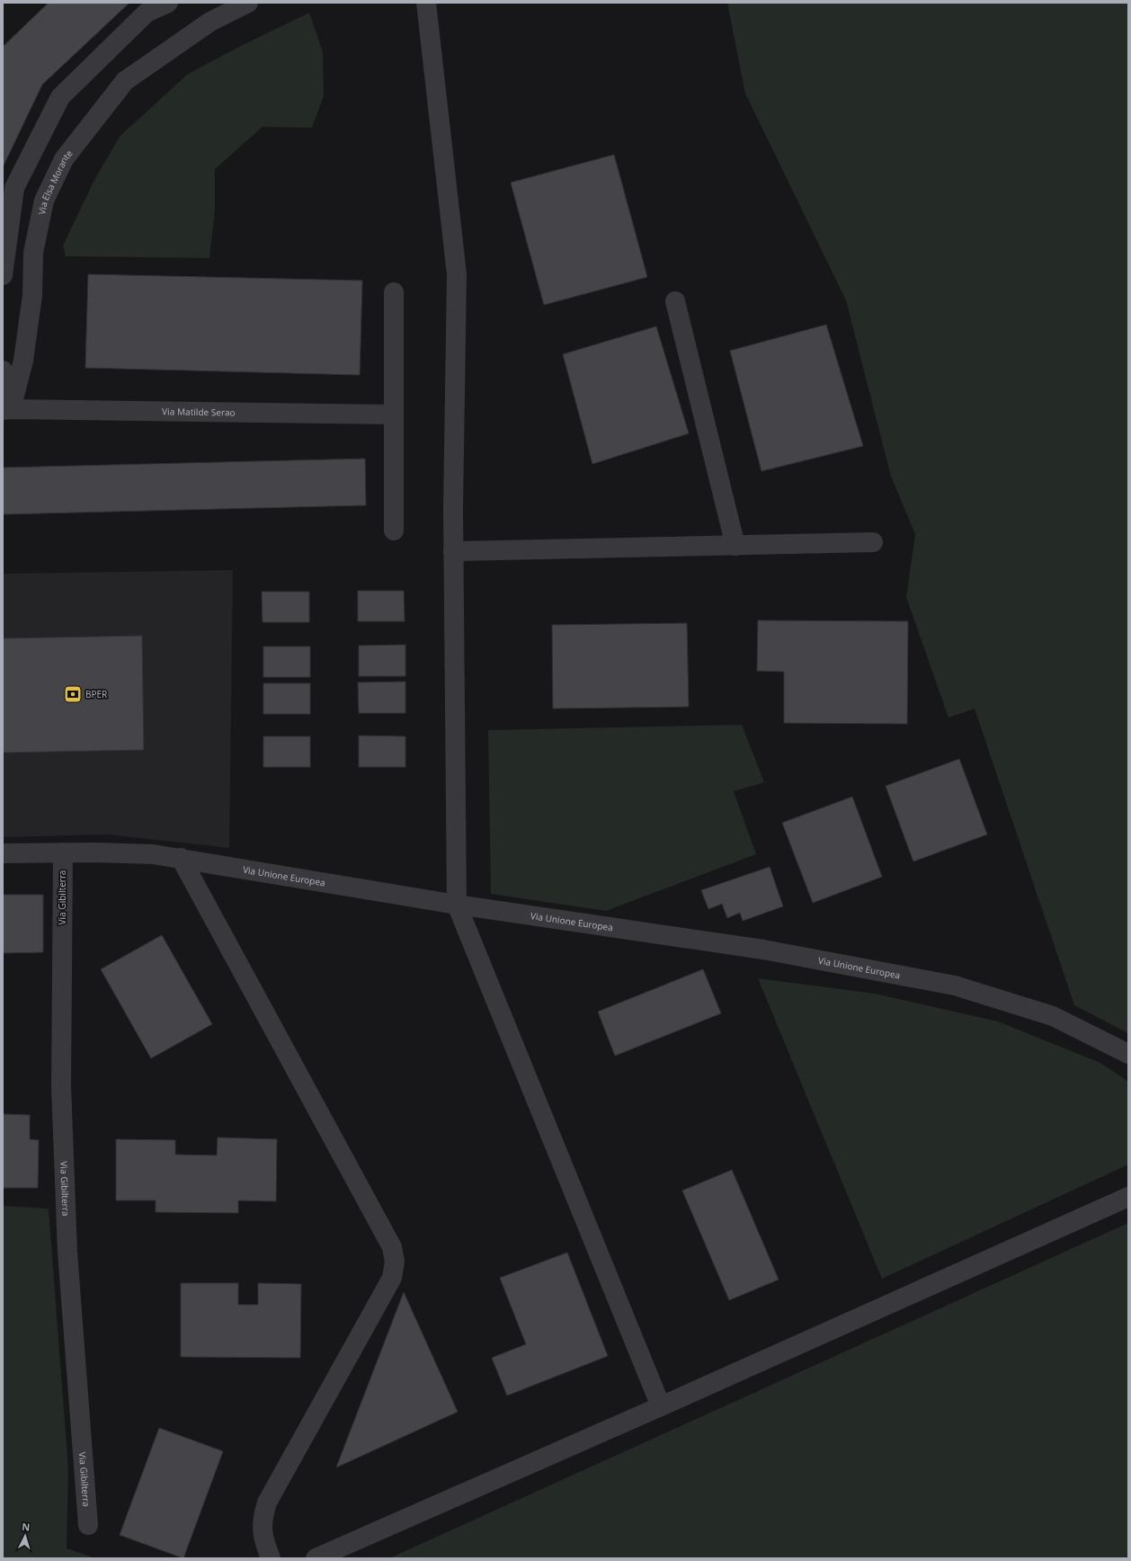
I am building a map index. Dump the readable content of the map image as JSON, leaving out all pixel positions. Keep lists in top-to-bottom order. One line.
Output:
{"streets":{"street":["Via Elsa Morante","Via Matilde Serao","Via Unione Europea","Via Gibilterra"]},"crossings":[["Via Elsa Morante","Via Matilde Serao"],["Via Unione Europea","Via Gibilterra"]],"places":{"bank":["BPER"]},"north":"top"}
